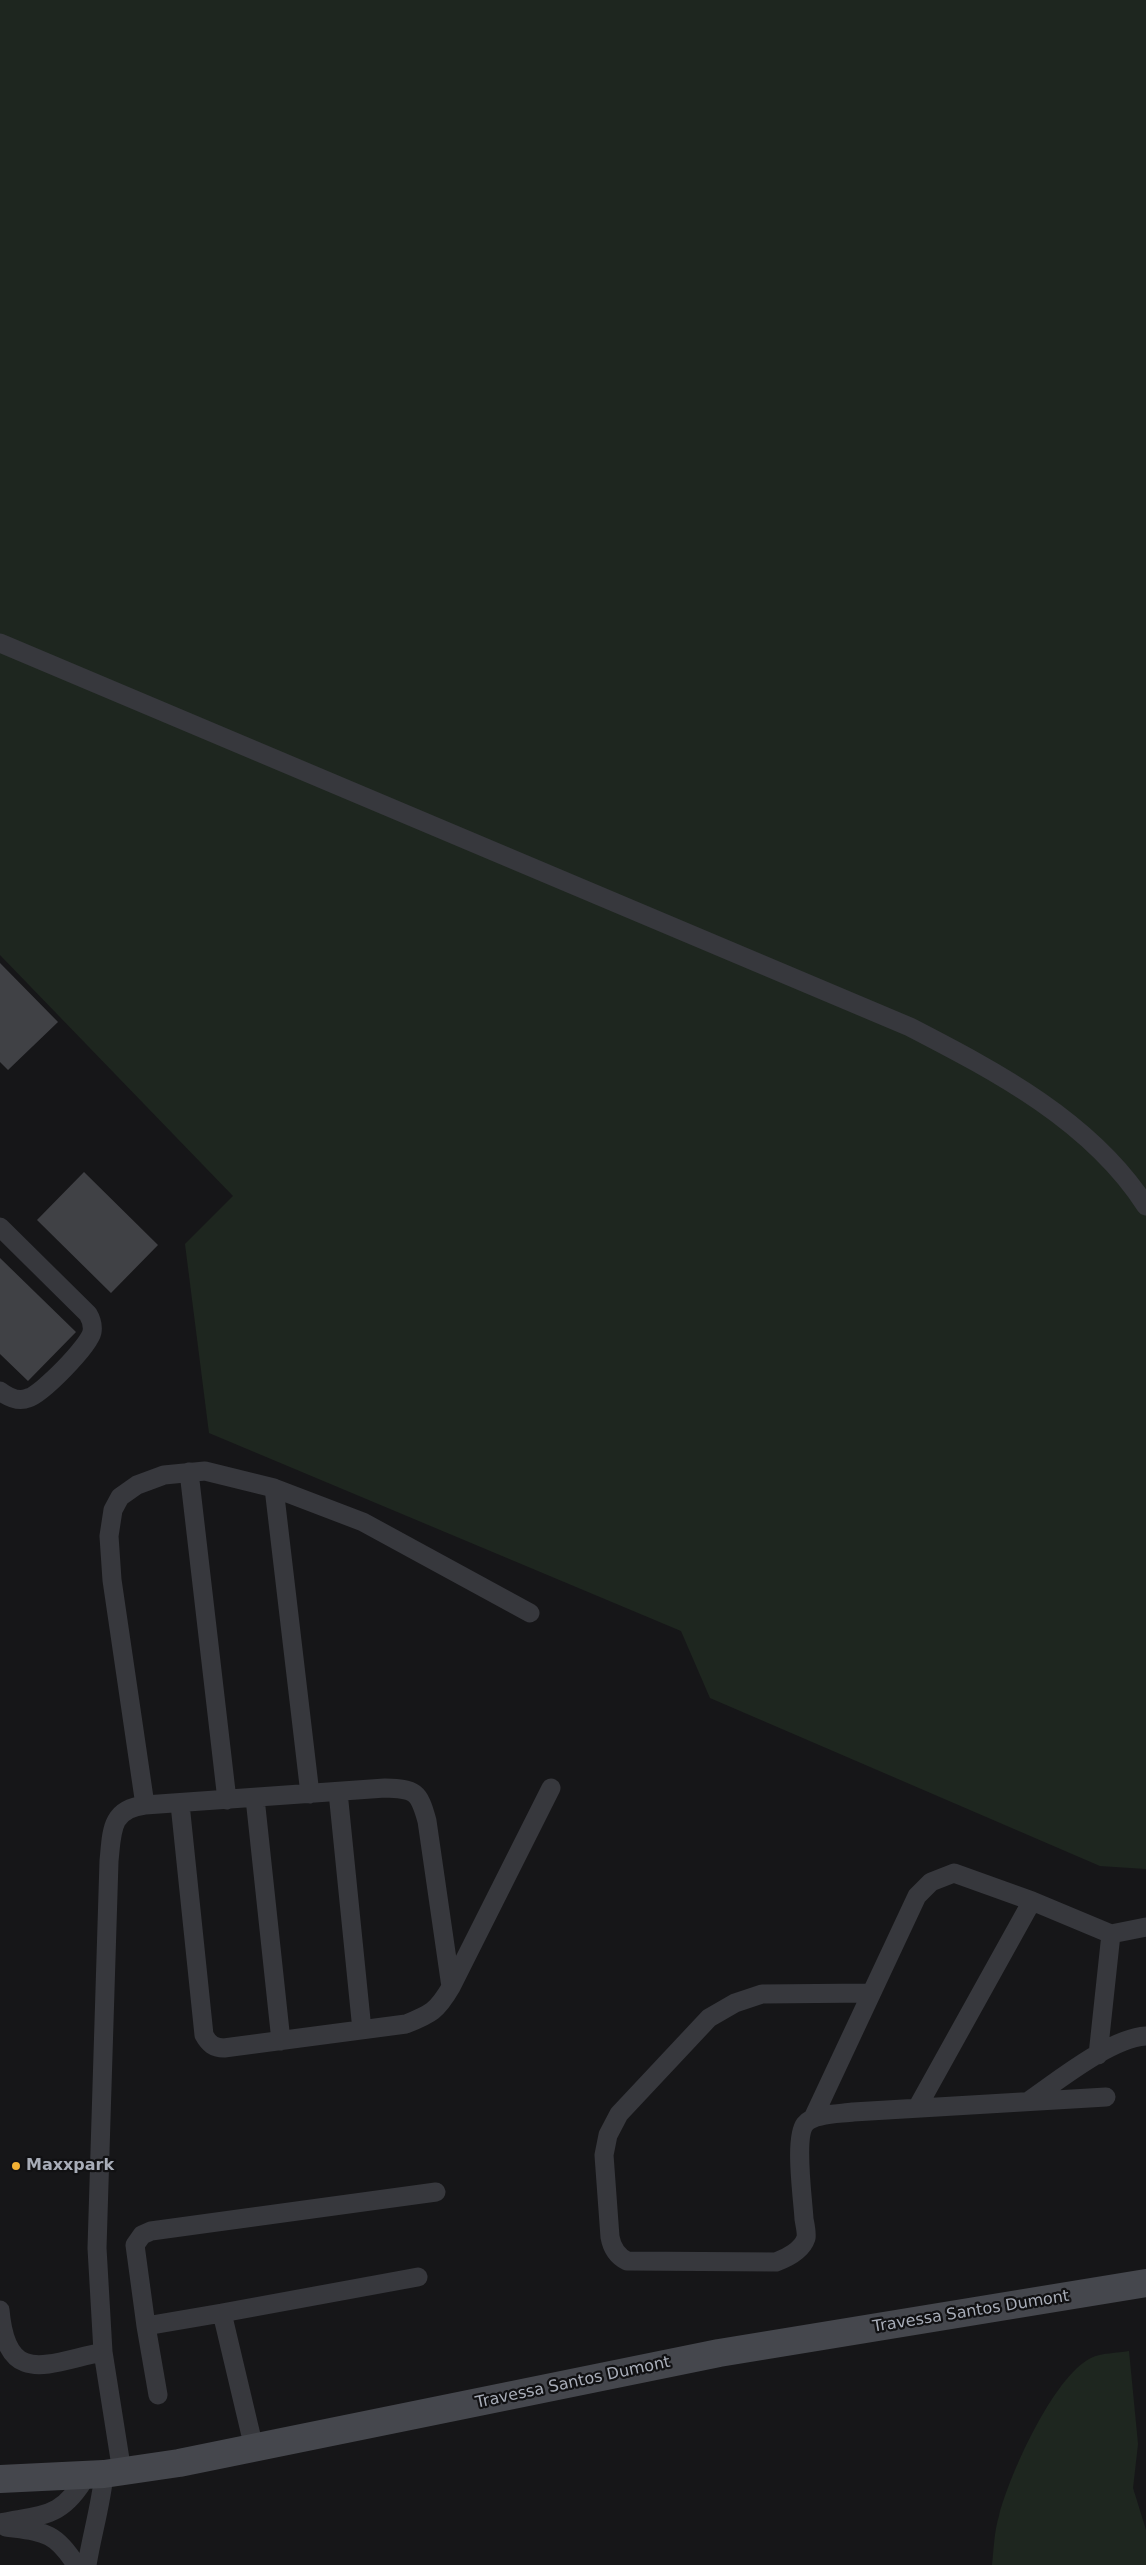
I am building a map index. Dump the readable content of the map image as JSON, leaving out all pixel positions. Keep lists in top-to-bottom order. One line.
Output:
{"streets":{"main road":["Travessa Santos Dumont"]},"places":["Maxxpark"]}
